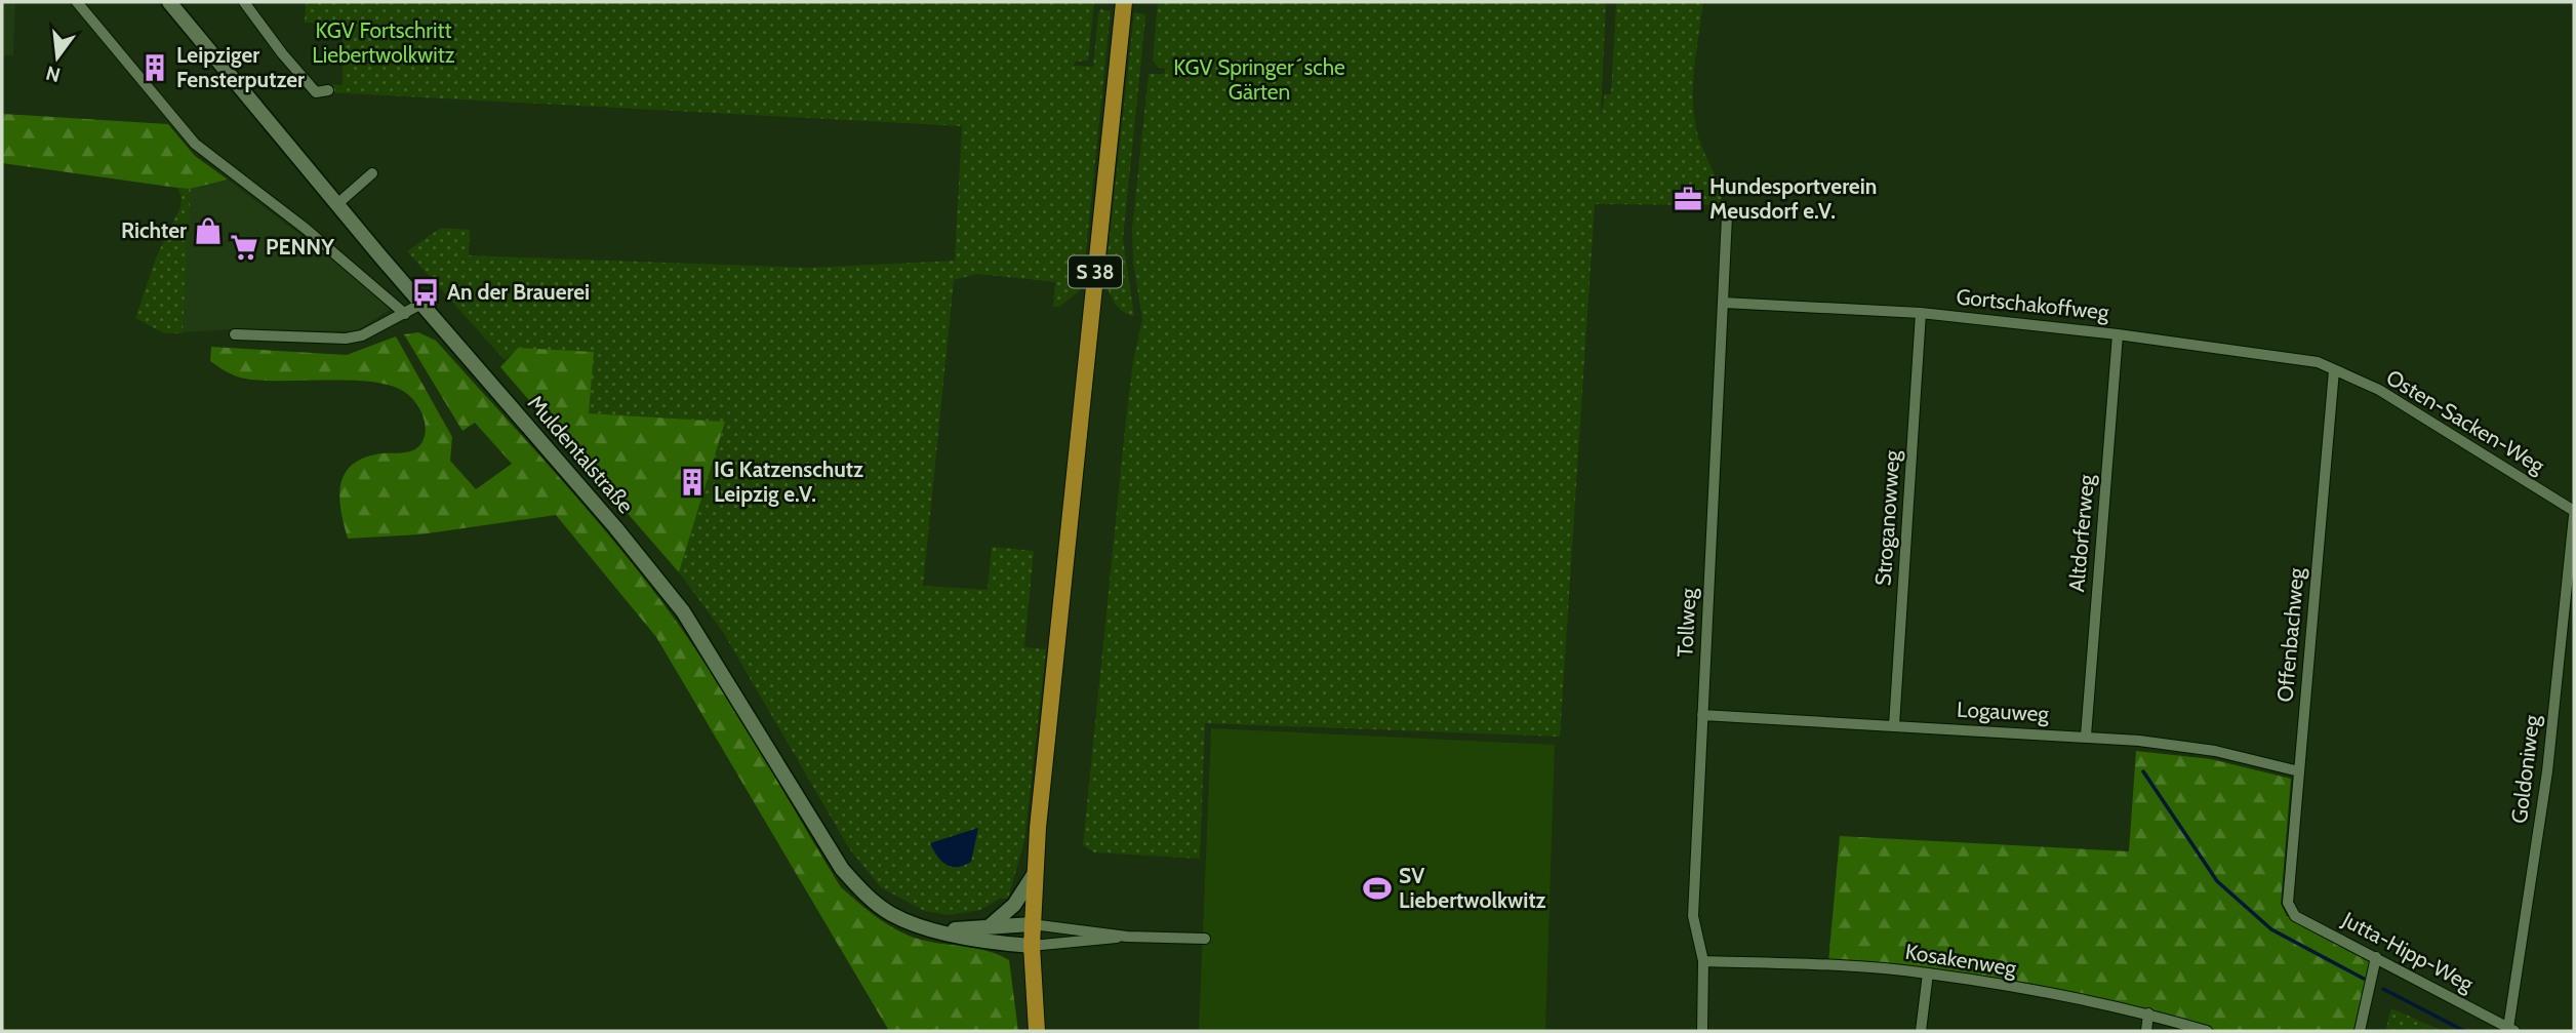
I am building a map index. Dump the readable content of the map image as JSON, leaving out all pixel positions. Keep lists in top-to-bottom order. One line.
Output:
{"streets":{"main road":["S 38","Muldentalstraße"],"street":["Gortschakoffweg","Osten-Sacken-Weg","Stroganowweg","Altdorferweg","Tollweg","Offenbachweg","Logauweg","Goldoniweg","Jutta-Hipp-Weg","Kosakenweg"]},"crossings":[["S 38","Muldentalstraße"],["Gortschakoffweg","Osten-Sacken-Weg"],["Gortschakoffweg","Stroganowweg"],["Gortschakoffweg","Altdorferweg"],["Gortschakoffweg","Tollweg"],["Gortschakoffweg","Offenbachweg"],["Osten-Sacken-Weg","Offenbachweg"],["Osten-Sacken-Weg","Goldoniweg"],["Stroganowweg","Logauweg"],["Altdorferweg","Logauweg"],["Tollweg","Logauweg"],["Tollweg","Kosakenweg"],["Offenbachweg","Logauweg"],["Offenbachweg","Jutta-Hipp-Weg"],["Goldoniweg","Jutta-Hipp-Weg"]],"parks":["KGV Fortschritt Liebertwolkwitz","KGV Springer´sche Gärten"],"places":{"building":["Leipziger Fensterputzer","IG Katzenschutz Leipzig e.V."],"office":["Hundesportverein Meusdorf e.V."],"shop":["Richter"],"supermarket":["PENNY"],"bus stop":["An der Brauerei"],"sports":["SV Liebertwolkwitz"]},"north":"bottom"}
